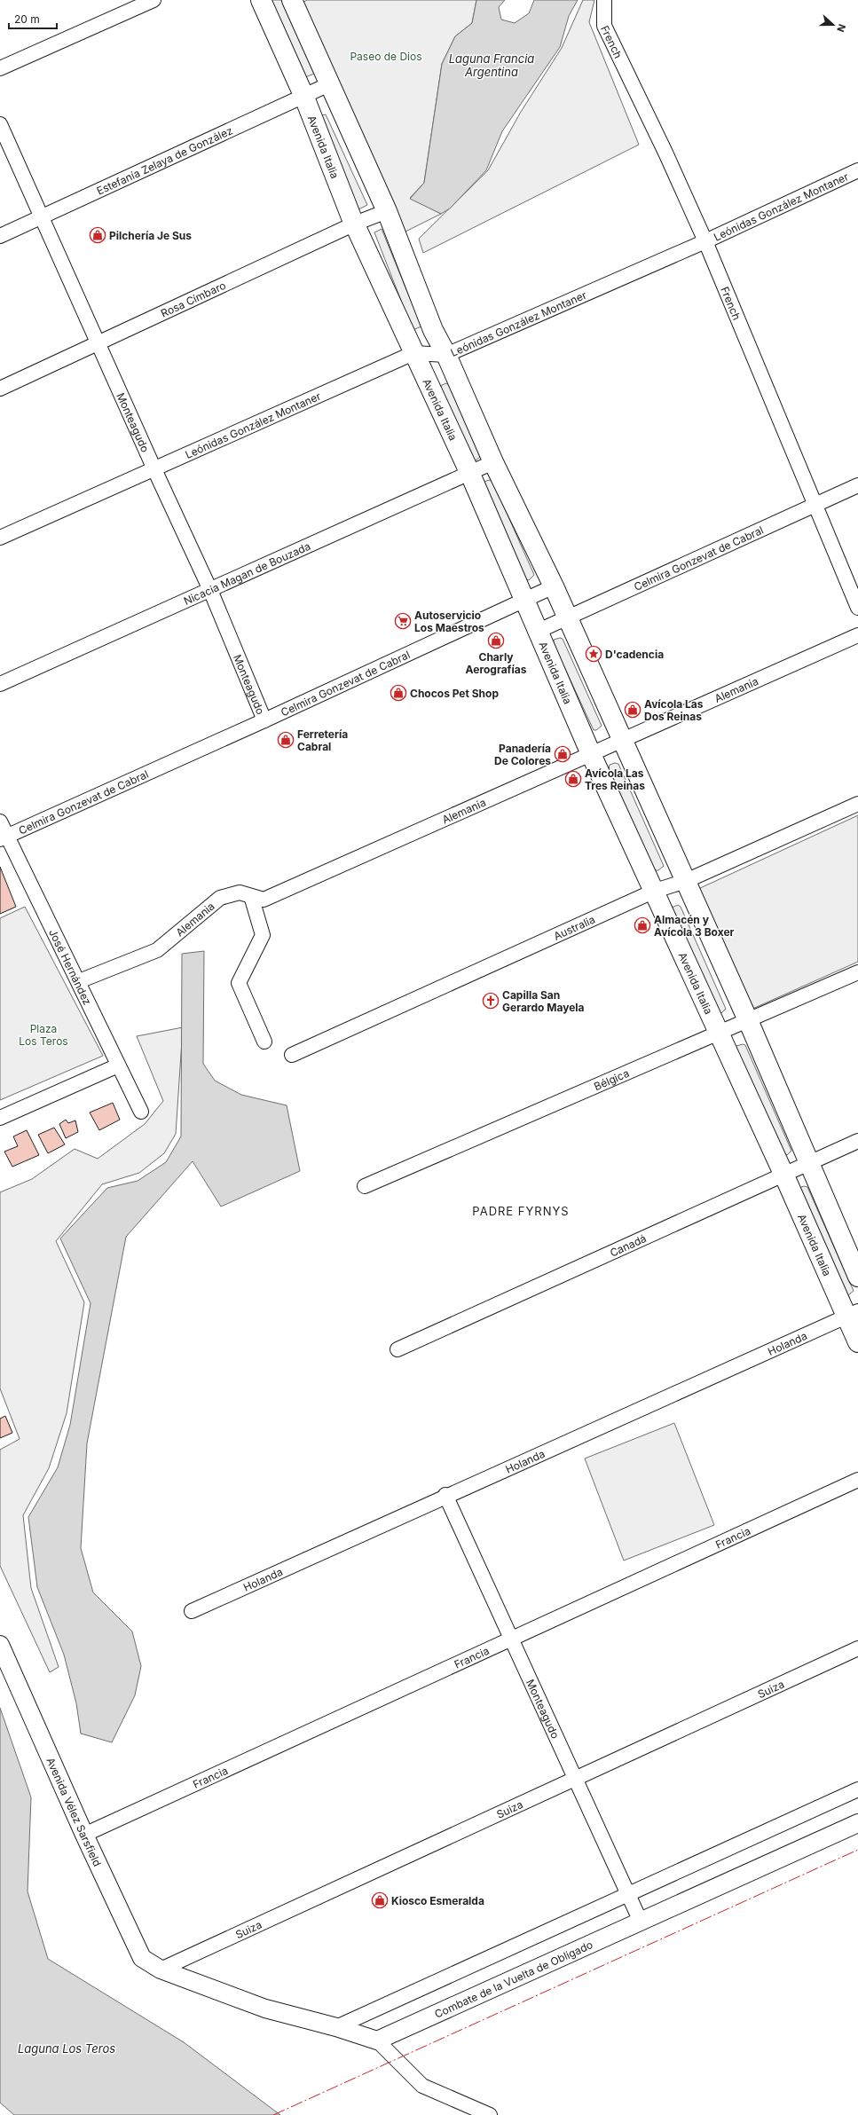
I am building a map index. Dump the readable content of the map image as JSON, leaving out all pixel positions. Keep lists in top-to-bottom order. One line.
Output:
{"streets":{"main road":["Avenida Italia"],"street":["French","Estefanía Zelaya de González","Leónidas González Montaner","Rosa Címbaro","Monteagudo","Celmira Gonzevat de Cabral","Nicacia Magan de Bouzada","Alemania","Australia","José Hernández","Bélgica","Canadá","Holanda","Francia","Suiza","Avenida Vélez Sarsfield","Combate de la Vuelta de Obligado"]},"crossings":[["French","Leónidas González Montaner"],["French","Celmira Gonzevat de Cabral"],["Avenida Italia","Estefanía Zelaya de González"],["Avenida Italia","Leónidas González Montaner"],["Avenida Italia","Rosa Címbaro"],["Avenida Italia","Celmira Gonzevat de Cabral"],["Avenida Italia","Nicacia Magan de Bouzada"],["Avenida Italia","Alemania"],["Avenida Italia","Australia"],["Avenida Italia","Bélgica"],["Avenida Italia","Canadá"],["Avenida Italia","Holanda"],["Estefanía Zelaya de González","Monteagudo"],["Leónidas González Montaner","Monteagudo"],["Rosa Címbaro","Monteagudo"],["Monteagudo","Celmira Gonzevat de Cabral"],["Monteagudo","Nicacia Magan de Bouzada"],["Monteagudo","Holanda"],["Monteagudo","Francia"],["Monteagudo","Suiza"],["Monteagudo","Combate de la Vuelta de Obligado"],["Celmira Gonzevat de Cabral","José Hernández"],["Alemania","José Hernández"],["Francia","Avenida Vélez Sarsfield"],["Suiza","Avenida Vélez Sarsfield"]],"districts":["PADRE FYRNYS"],"water":["Laguna Francia Argentina","Laguna Los Teros"],"parks":["Paseo de Dios","Plaza Los Teros"],"places":{"shop":["Pilchería Je Sus","Charly Aerografías","Chocos Pet Shop","Avícola Las Dos Reinas","Ferretería Cabral","Panadería De Colores","Avícola Las Tres Reinas","Almacén y Avícola 3 Boxer","Kiosco Esmeralda"],"supermarket":["Autoservicio Los Maestros"],"place":["D'cadencia"],"church":["Capilla San Gerardo Mayela"]},"scale_bar":"20 m","north":"right"}
